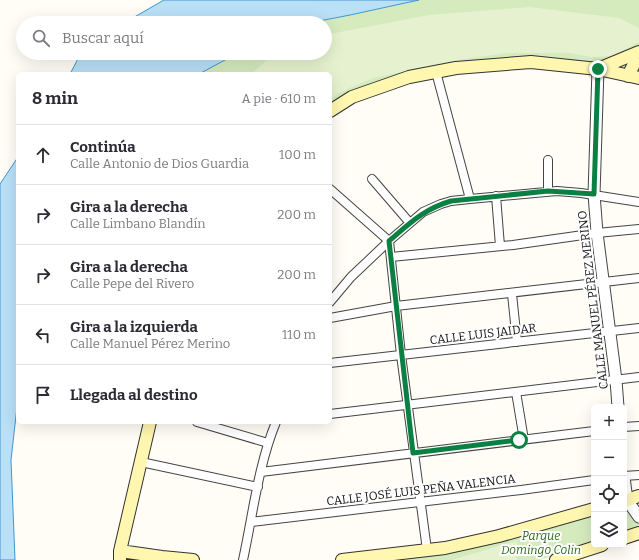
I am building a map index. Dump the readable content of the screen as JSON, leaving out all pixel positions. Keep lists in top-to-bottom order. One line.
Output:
{"streets":{"street":["CALLE MANUEL PÉREZ MERINO","CALLE LUIS JAIDAR","CALLE JOSÉ LUIS PEÑA VALENCIA"]},"crossings":[["CALLE MANUEL PÉREZ MERINO","CALLE LUIS JAIDAR"]],"parks":["Parque Domingo Colin"],"page":{"search":"Buscar aquí","heading":["8 min","A pie · 610 m"],"list":[["Continúa","Calle Antonio de Dios Guardia","100 m"],["Gira a la derecha","Calle Limbano Blandín","200 m"],["Gira a la derecha","Calle Pepe del Rivero","200 m"],["Gira a la izquierda","Calle Manuel Pérez Merino","110 m"],"Llegada al destino"],"map_buttons":["+","−"]}}
